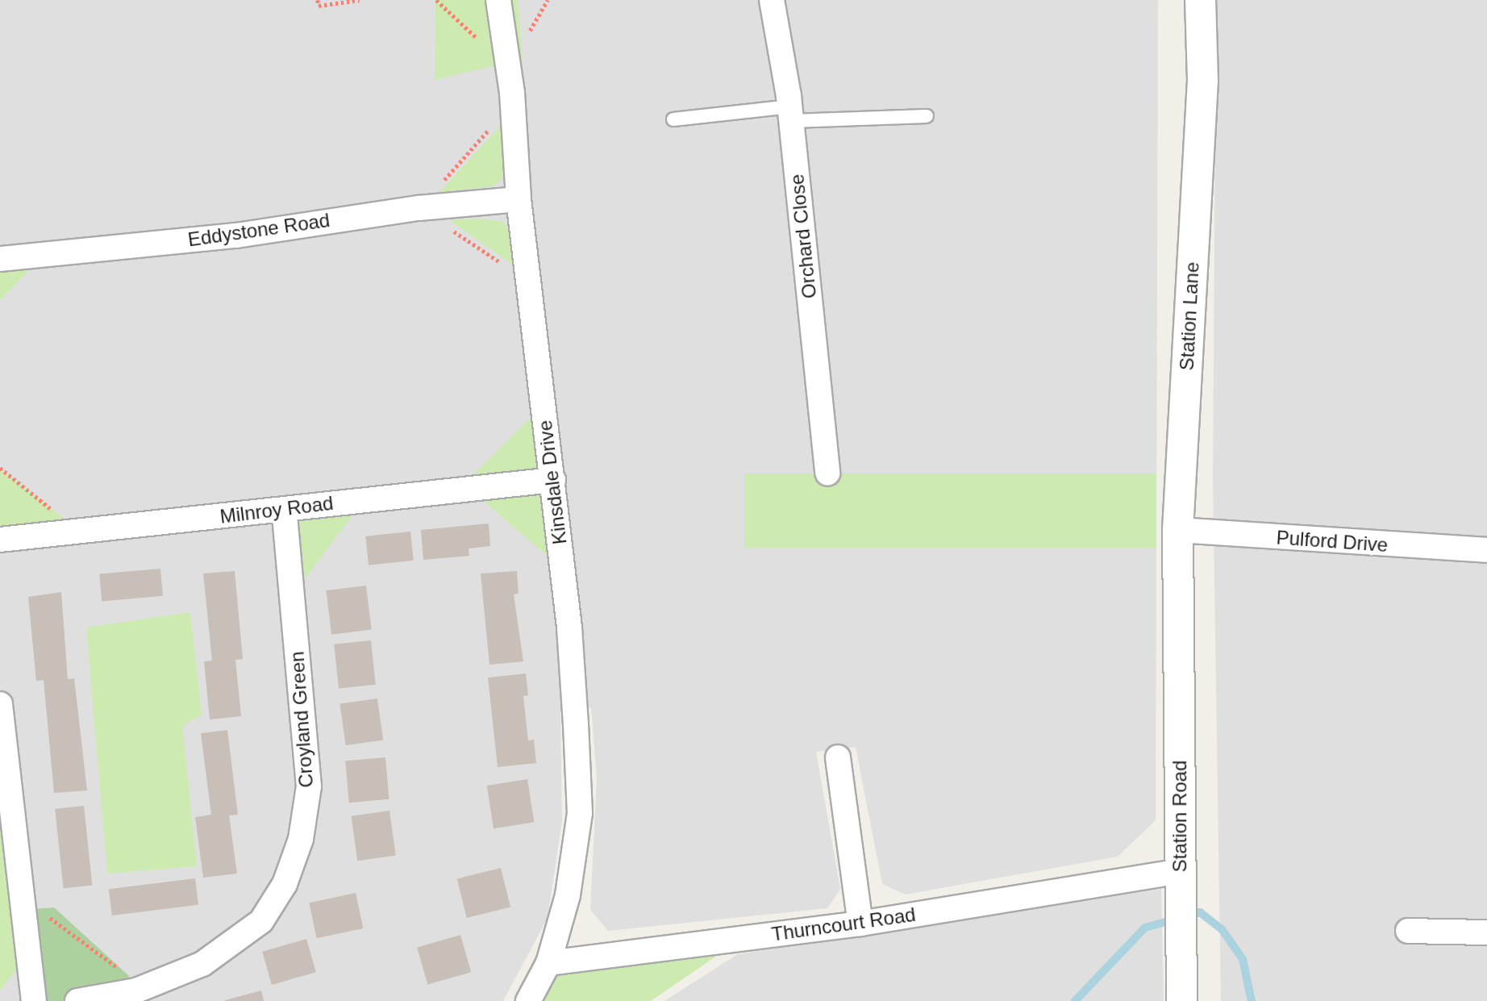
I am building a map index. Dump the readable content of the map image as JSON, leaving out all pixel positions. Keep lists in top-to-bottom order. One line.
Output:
{"streets":{"street":["Eddystone Road","Orchard Close","Station Lane","Kinsdale Drive","Milnroy Road","Pulford Drive","Croyland Green","Station Road","Thurncourt Road"]},"crossings":[["Eddystone Road","Kinsdale Drive"],["Station Lane","Pulford Drive"],["Station Lane","Station Road"],["Kinsdale Drive","Milnroy Road"],["Kinsdale Drive","Thurncourt Road"],["Milnroy Road","Croyland Green"],["Station Road","Thurncourt Road"]]}
